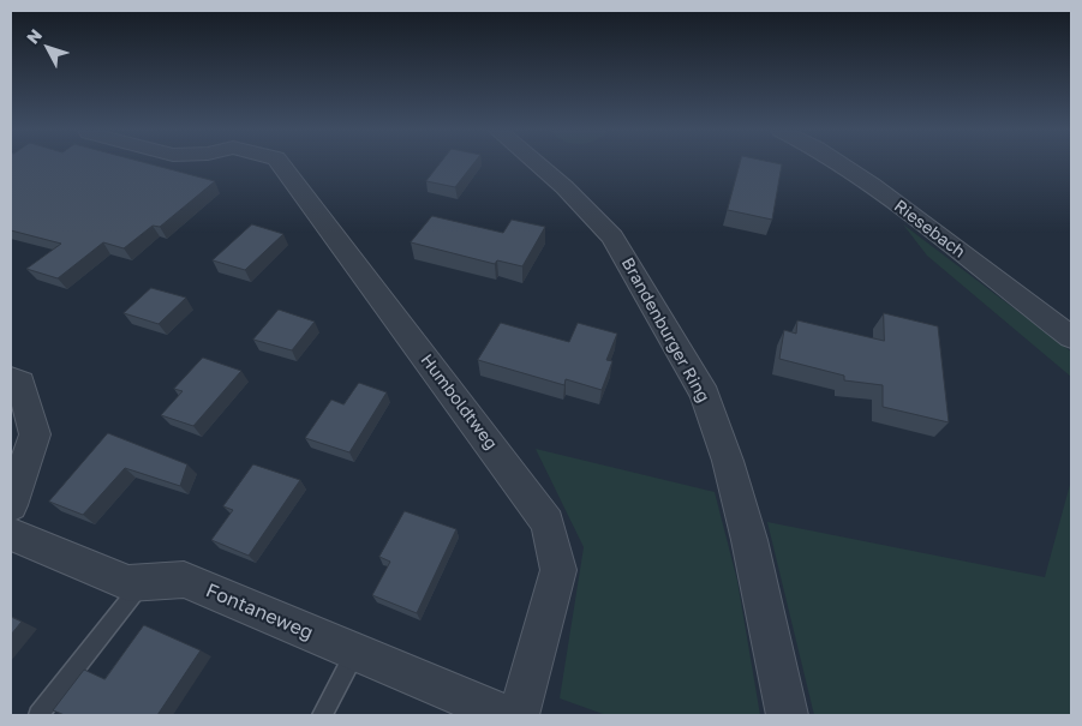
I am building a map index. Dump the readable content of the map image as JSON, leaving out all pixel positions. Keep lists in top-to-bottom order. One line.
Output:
{"streets":{"street":["Riesebach","Brandenburger Ring","Humboldtweg","Fontaneweg"]},"crossings":[["Humboldtweg","Fontaneweg"]],"north":"top left"}
